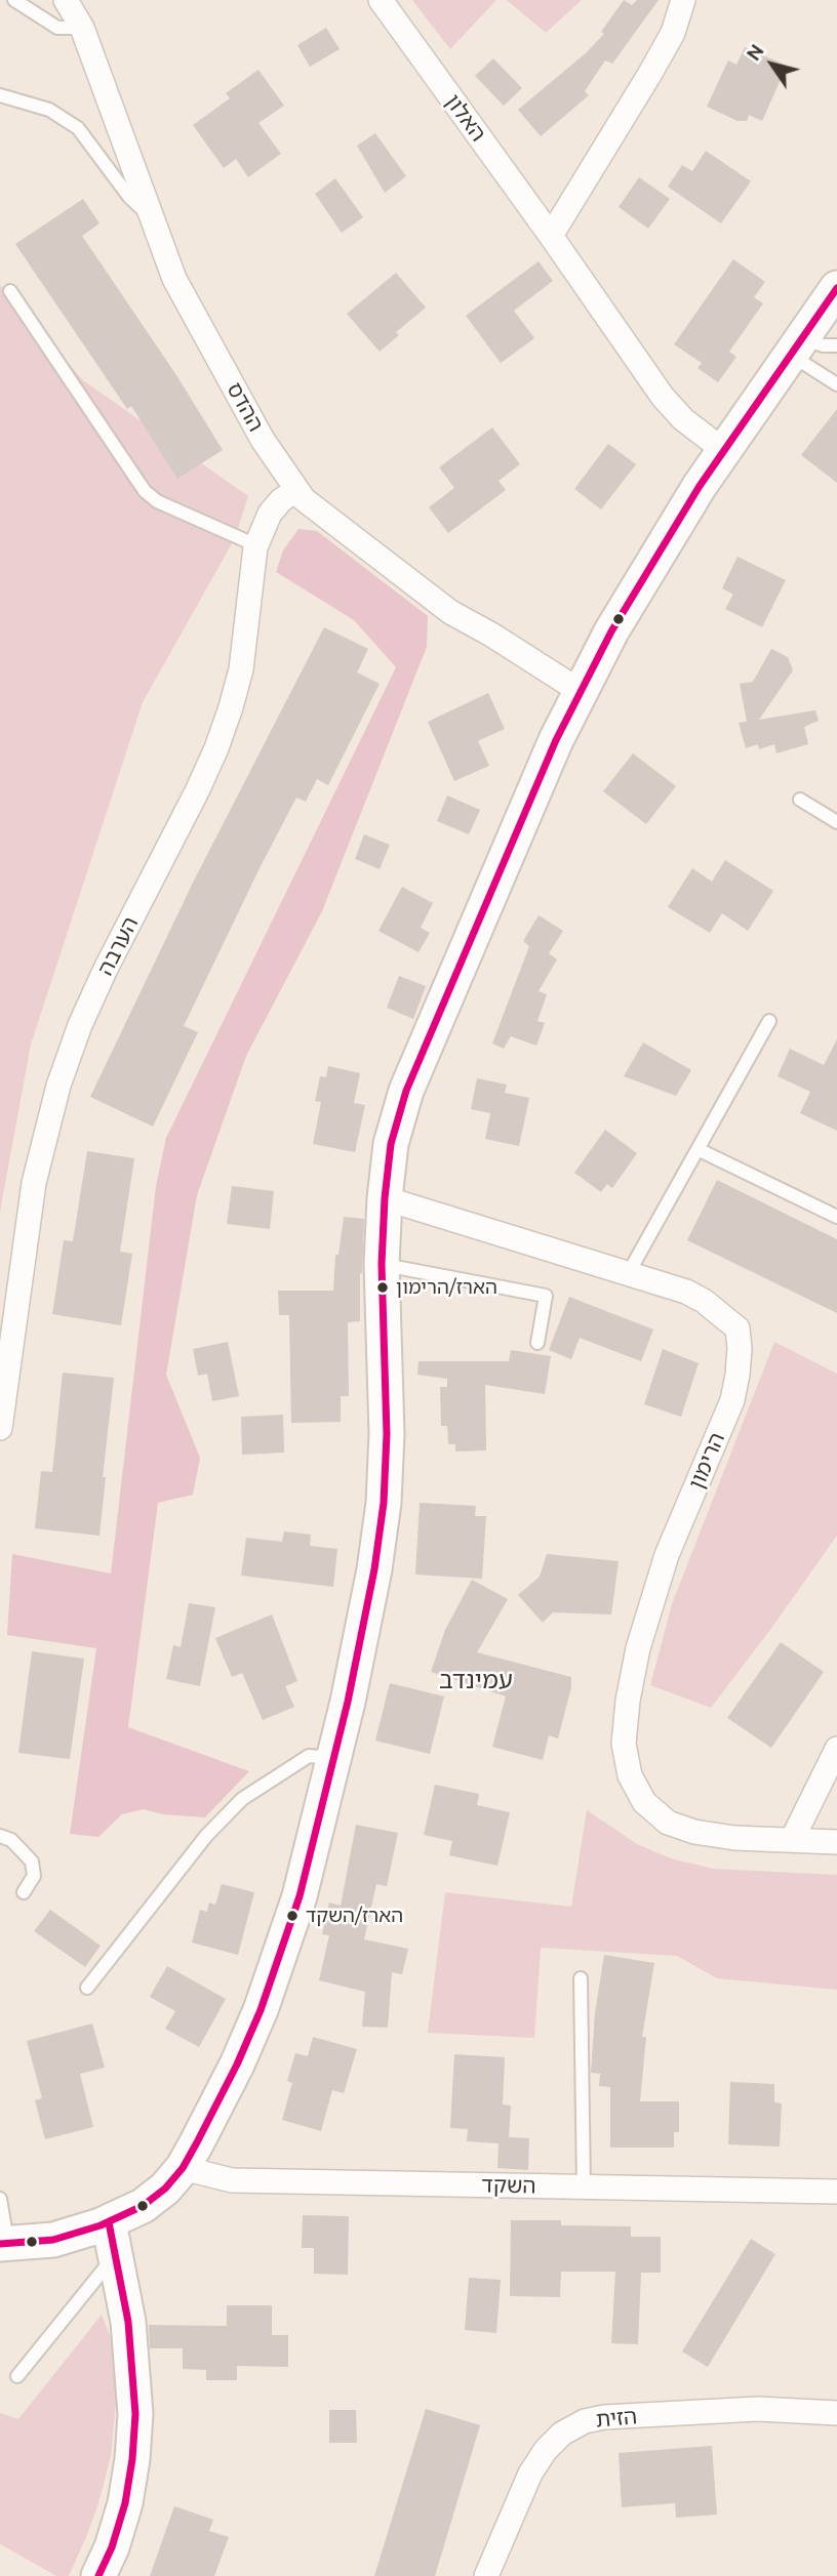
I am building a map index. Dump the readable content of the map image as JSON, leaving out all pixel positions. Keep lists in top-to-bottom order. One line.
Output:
{"streets":{"street":["האלון","ההדס","הערבה","הרימון","השקד","הזית"]},"crossings":[["ההדס","הערבה"]],"districts":["עמינדב"],"places":["הארז/הרימון","הארז/השקד"],"north":"top left"}
